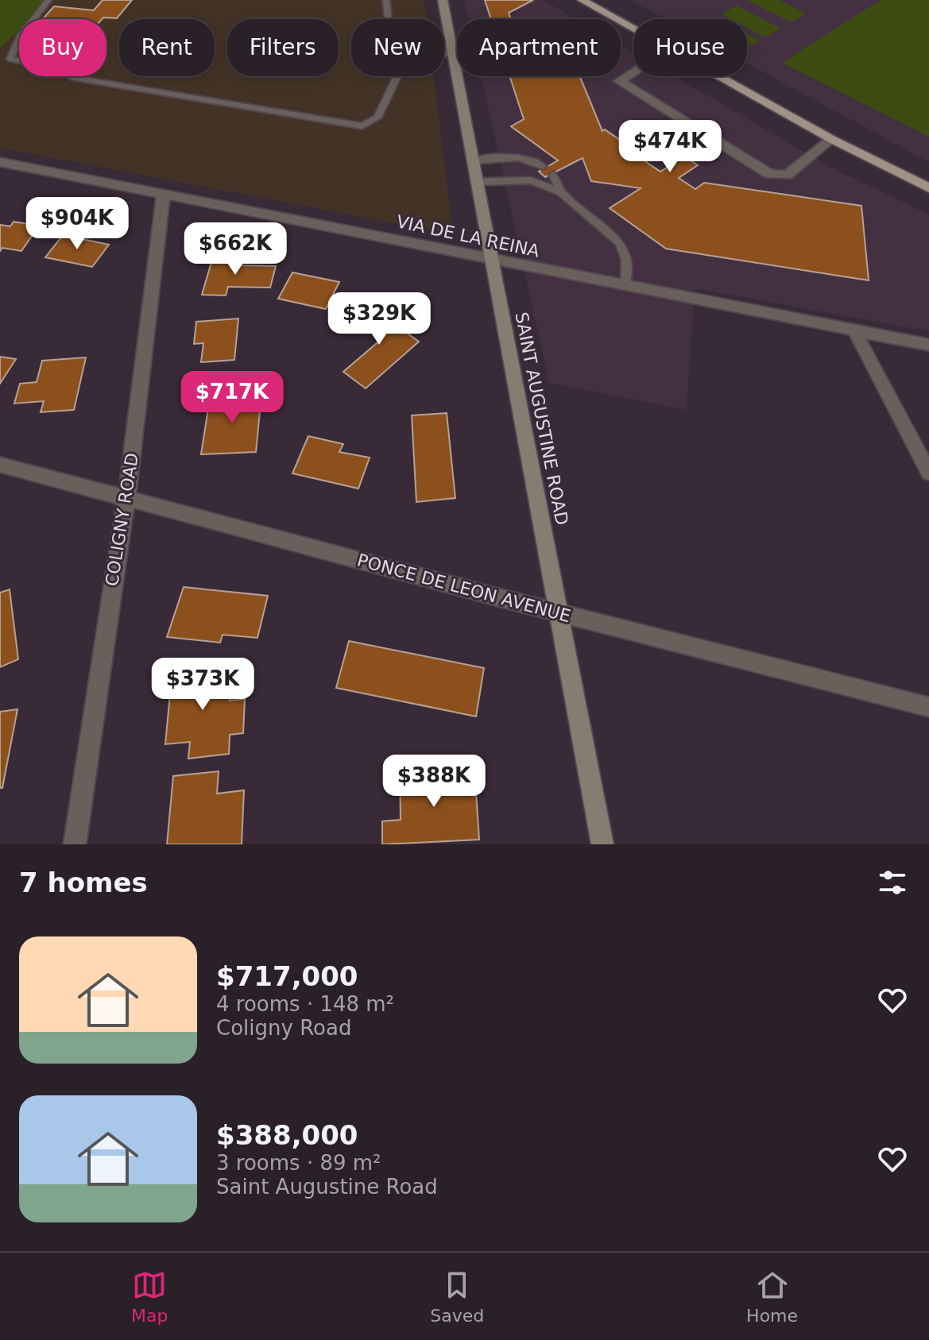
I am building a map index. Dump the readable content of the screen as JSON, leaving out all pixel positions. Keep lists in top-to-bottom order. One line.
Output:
{"streets":{"main road":["SAINT AUGUSTINE ROAD"],"street":["VIA DE LA REINA","COLIGNY ROAD","PONCE DE LEON AVENUE"]},"crossings":[["VIA DE LA REINA","SAINT AUGUSTINE ROAD"],["VIA DE LA REINA","COLIGNY ROAD"],["SAINT AUGUSTINE ROAD","PONCE DE LEON AVENUE"],["COLIGNY ROAD","PONCE DE LEON AVENUE"]],"page":{"chip":["Buy","Rent","Filters","New","Apartment","House"],"price":["$474K","$904K","$662K","$329K","$717K","$373K","$388K"],"heading":"7 homes","list":[{"name":"$717,000","note":"4 rooms · 148 m² · Coligny Road"},{"name":"$388,000","note":"3 rooms · 89 m² · Saint Augustine Road"}],"tabs":["Map","Saved","Home"]}}
